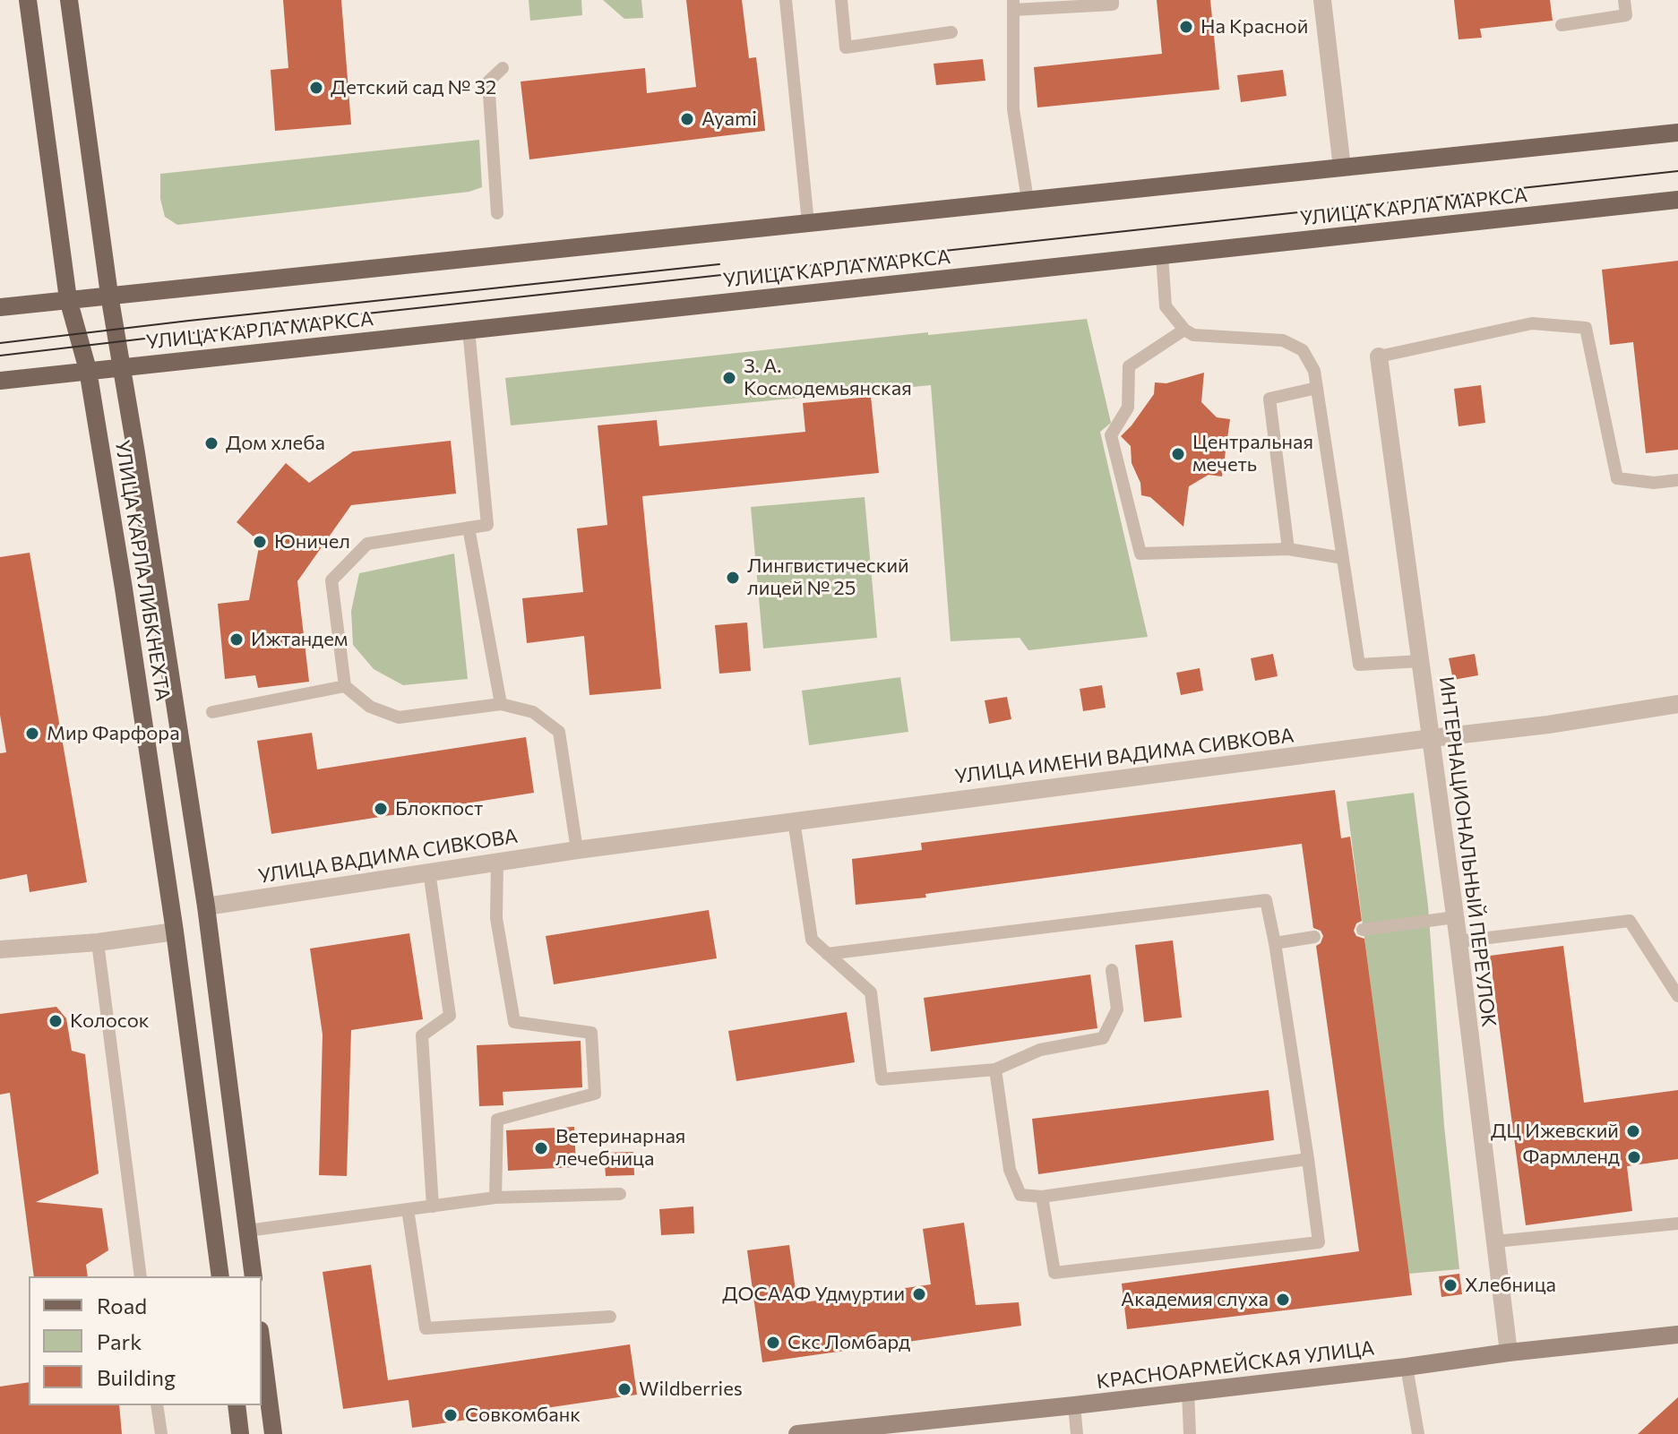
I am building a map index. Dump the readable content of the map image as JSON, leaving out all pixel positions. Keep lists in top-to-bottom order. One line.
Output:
{"streets":{"main road":["УЛИЦА КАРЛА МАРКСА","УЛИЦА КАРЛА ЛИБКНЕХТА"],"street":["УЛИЦА ИМЕНИ ВАДИМА СИВКОВА","ИНТЕРНАЦИОНАЛЬНЫЙ ПЕРЕУЛОК","УЛИЦА ВАДИМА СИВКОВА","КРАСНОАРМЕЙСКАЯ УЛИЦА"]},"crossings":[["УЛИЦА КАРЛА МАРКСА","УЛИЦА КАРЛА ЛИБКНЕХТА"],["УЛИЦА КАРЛА ЛИБКНЕХТА","УЛИЦА ВАДИМА СИВКОВА"],["УЛИЦА ИМЕНИ ВАДИМА СИВКОВА","ИНТЕРНАЦИОНАЛЬНЫЙ ПЕРЕУЛОК"],["УЛИЦА ИМЕНИ ВАДИМА СИВКОВА","УЛИЦА ВАДИМА СИВКОВА"],["ИНТЕРНАЦИОНАЛЬНЫЙ ПЕРЕУЛОК","КРАСНОАРМЕЙСКАЯ УЛИЦА"]],"places":["На Красной","Детский сад № 32","Ayami","З. А. Космодемьянская","Дом хлеба","Центральная мечеть","Юничел","Лингвистический лицей № 25","Ижтандем","Мир Фарфора","Блокпост","Колосок","ДЦ Ижевский","Ветеринарная лечебница","Фармленд","Хлебница","ДОСААФ Удмуртии","Академия слуха","Скс Ломбард","Wildberries","Совкомбанк"],"legend":["Road","Park","Building"]}
